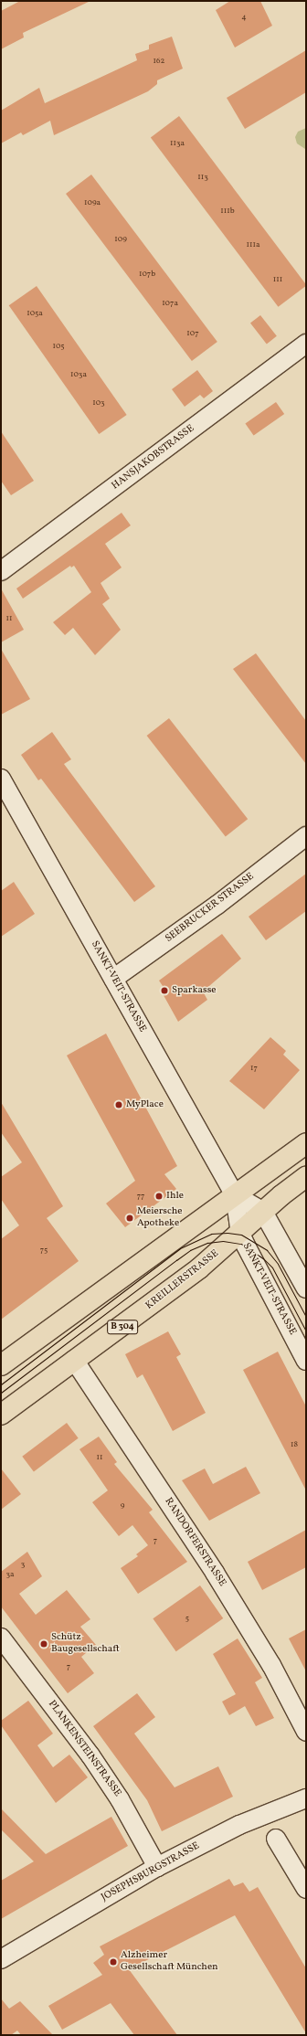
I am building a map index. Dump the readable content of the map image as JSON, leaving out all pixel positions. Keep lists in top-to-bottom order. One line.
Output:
{"streets":{"main road":["KREILLERSTRASSE","B 304"],"street":["HANSJAKOBSTRASSE","SEEBRUCKER STRASSE","SANKT-VEIT-STRASSE","RANDORFERSTRASSE","PLANKENSTEINSTRASSE","JOSEPHSBURGSTRASSE"]},"crossings":[["SEEBRUCKER STRASSE","SANKT-VEIT-STRASSE"],["SANKT-VEIT-STRASSE","KREILLERSTRASSE"],["KREILLERSTRASSE","RANDORFERSTRASSE"],["PLANKENSTEINSTRASSE","JOSEPHSBURGSTRASSE"]],"places":["Sparkasse","MyPlace","Ihle","Meiersche Apotheke","Schütz Baugesellschaft","Alzheimer Gesellschaft München"],"house_numbers":["4","162","113a","113","109a","111b","109","111a","107b","111","107a","105a","107","105","103a","103","11","17","77","75","18","11","9","7","3","3a","5","7"]}
